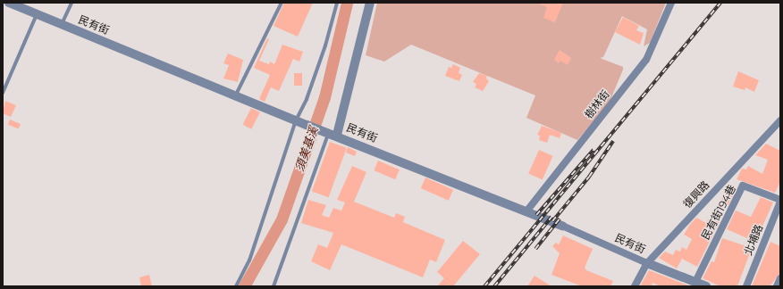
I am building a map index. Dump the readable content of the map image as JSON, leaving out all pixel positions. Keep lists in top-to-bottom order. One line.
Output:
{"streets":{"street":["民有街","樹林街","復興路","民有街194巷","北埔路"]},"crossings":[["民有街","樹林街"],["民有街","復興路"],["民有街","民有街194巷"],["民有街194巷","北埔路"]],"water":["須美基溪"]}
